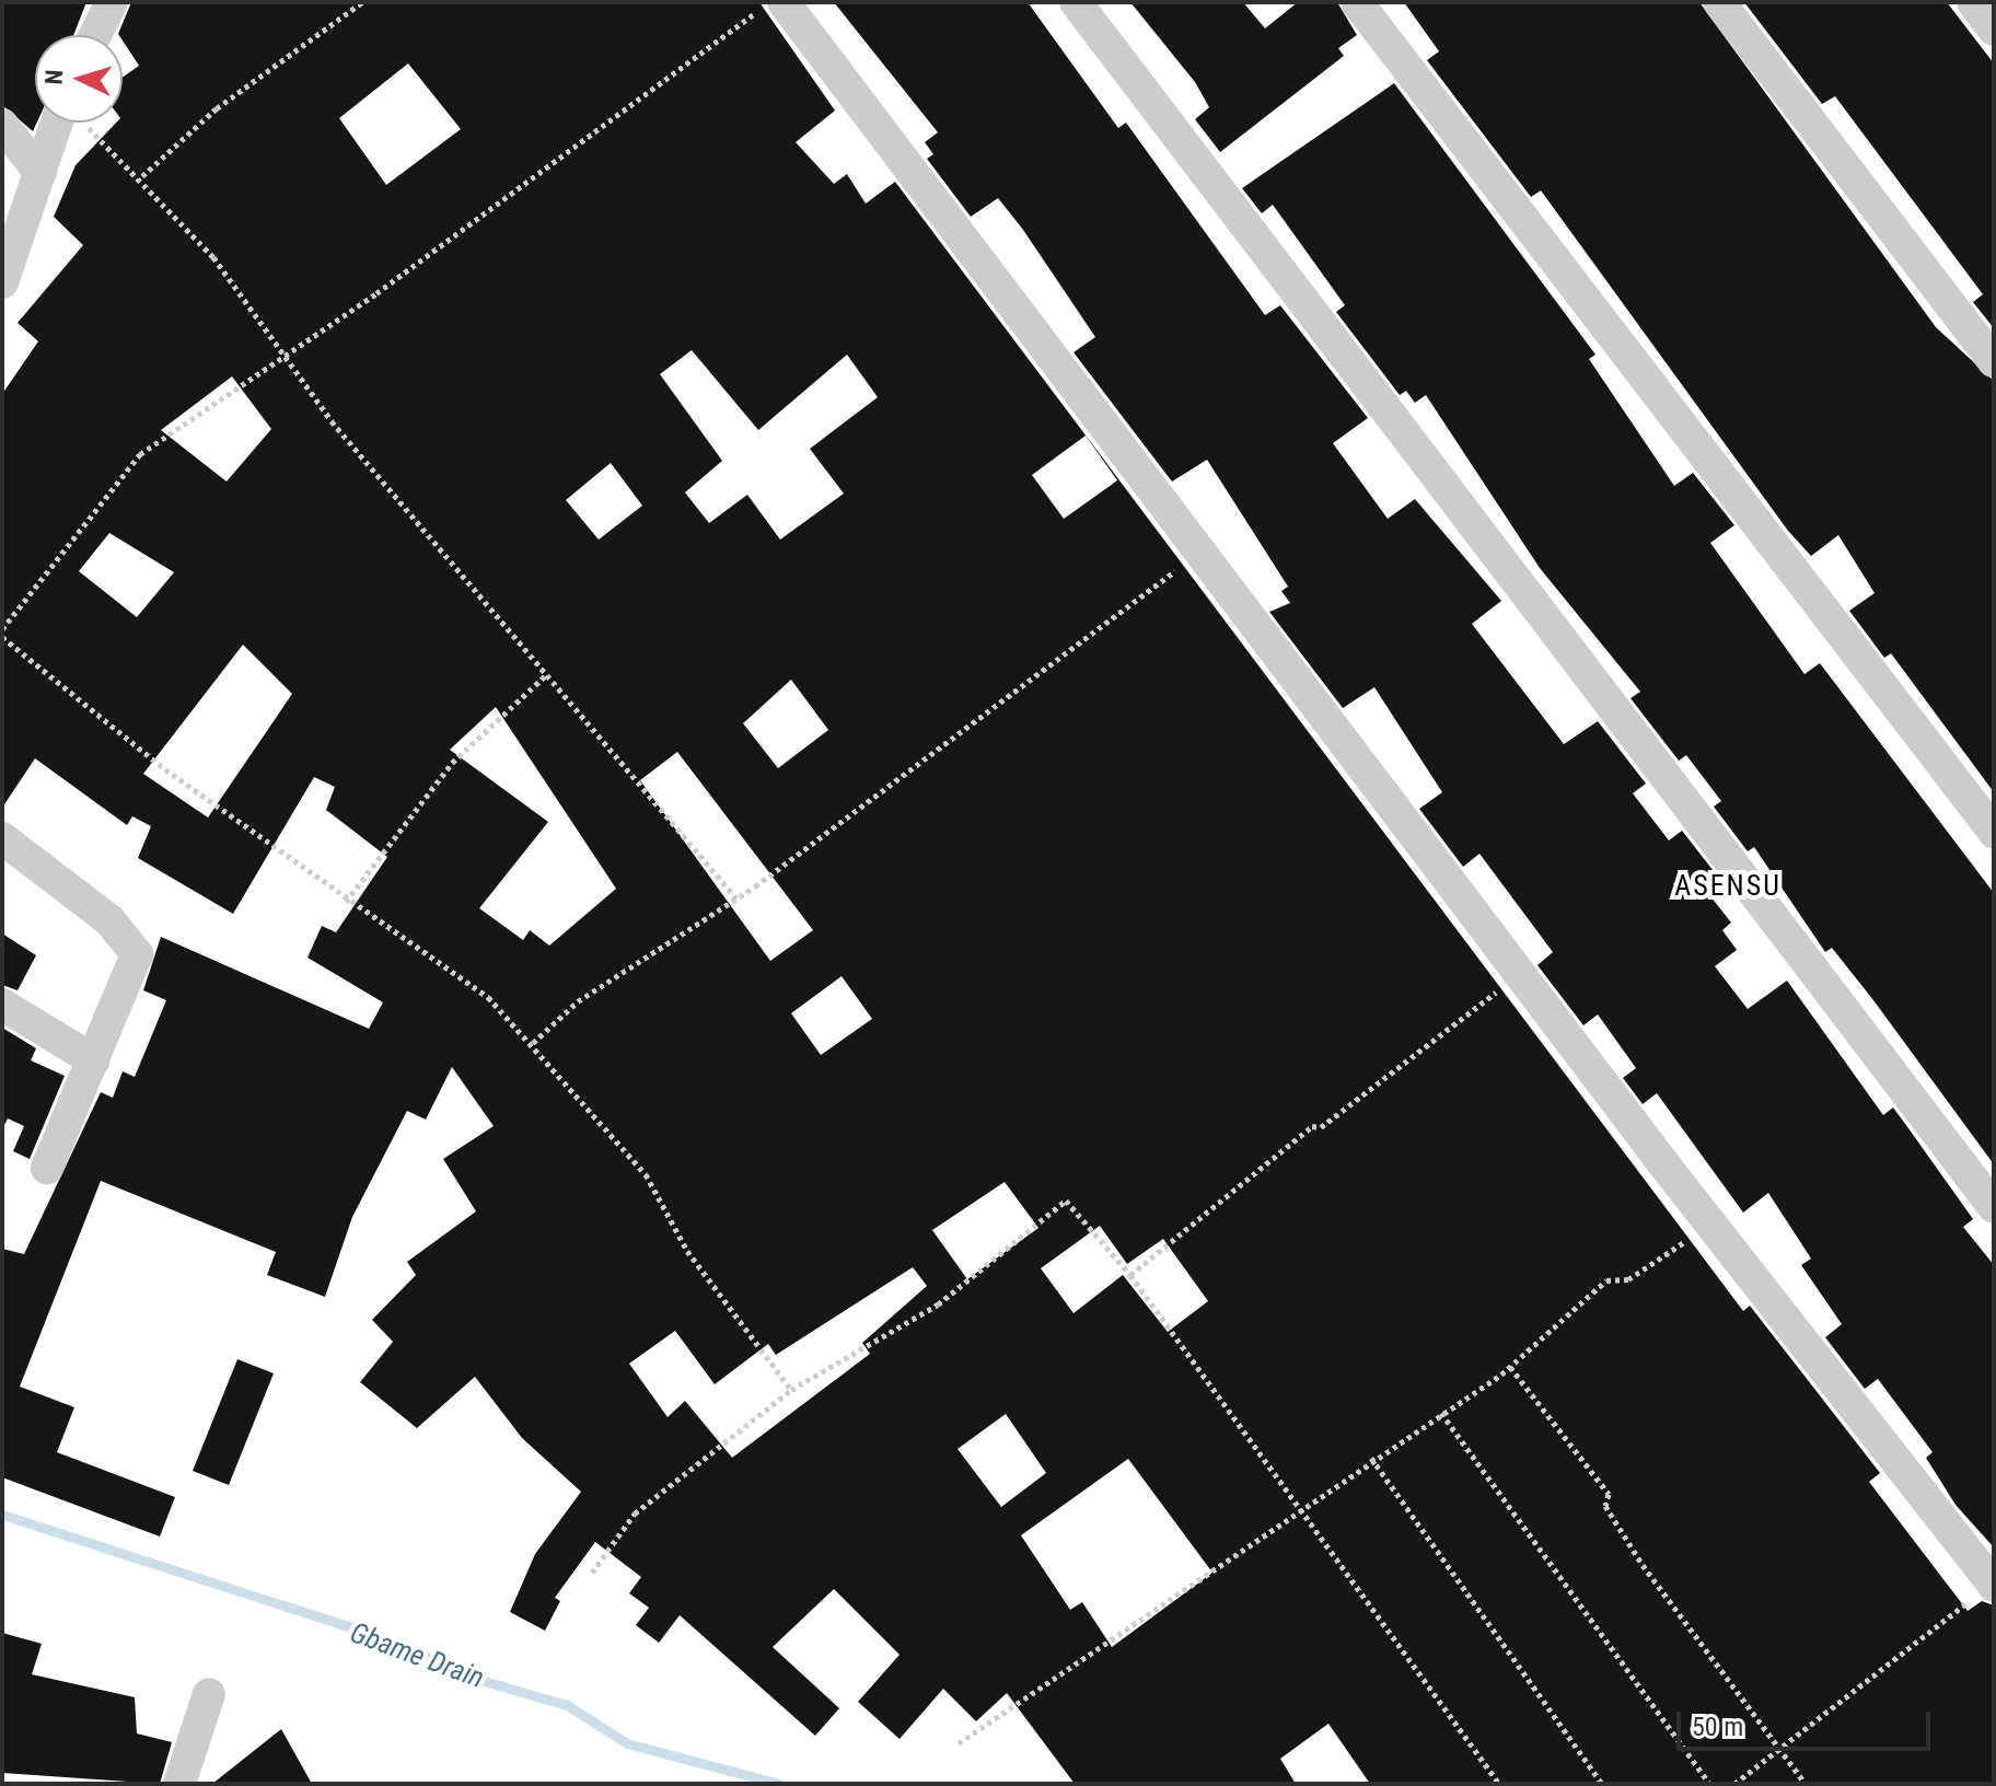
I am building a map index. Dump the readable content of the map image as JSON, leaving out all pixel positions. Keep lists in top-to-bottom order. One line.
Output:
{"districts":["ASENSU"],"water":["Gbame Drain"],"scale_bar":"50 m","north":"left"}
